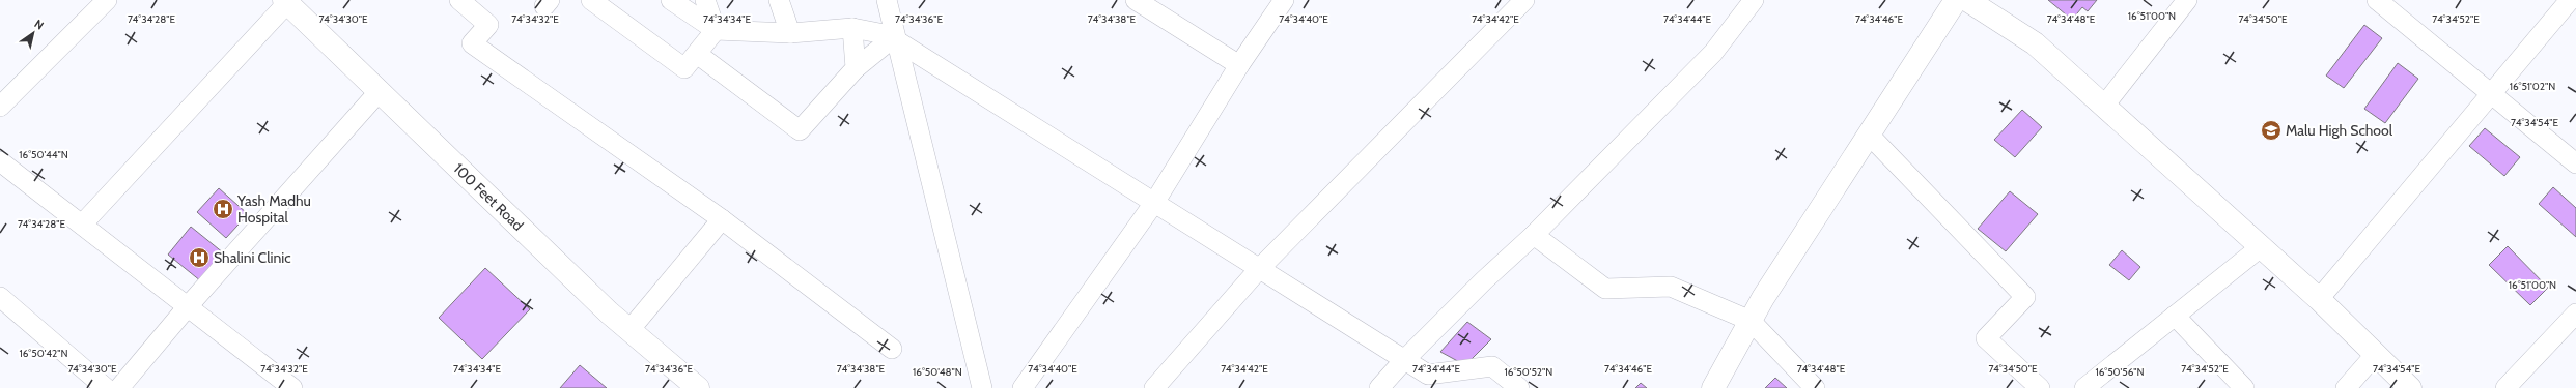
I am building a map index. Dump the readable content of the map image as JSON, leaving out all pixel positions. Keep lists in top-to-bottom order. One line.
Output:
{"streets":{"street":["100 Feet Road"]},"places":{"school or university":["Malu High School"],"hospital":["Yash Madhu Hospital","Shalini Clinic"]},"north":"top right","coordinates":["16°51'00\"N","74°34'30\"E","74°34'32\"E","74°34'34\"E","74°34'36\"E","74°34'40\"E","74°34'50\"E","74°34'28\"E","74°34'38\"E","74°34'42\"E","74°34'44\"E","74°34'46\"E","74°34'48\"E","74°34'52\"E","16°51'02\"N","74°34'54\"E","16°50'44\"N","16°50'42\"N","16°50'48\"N","16°50'52\"N","16°50'56\"N"]}
